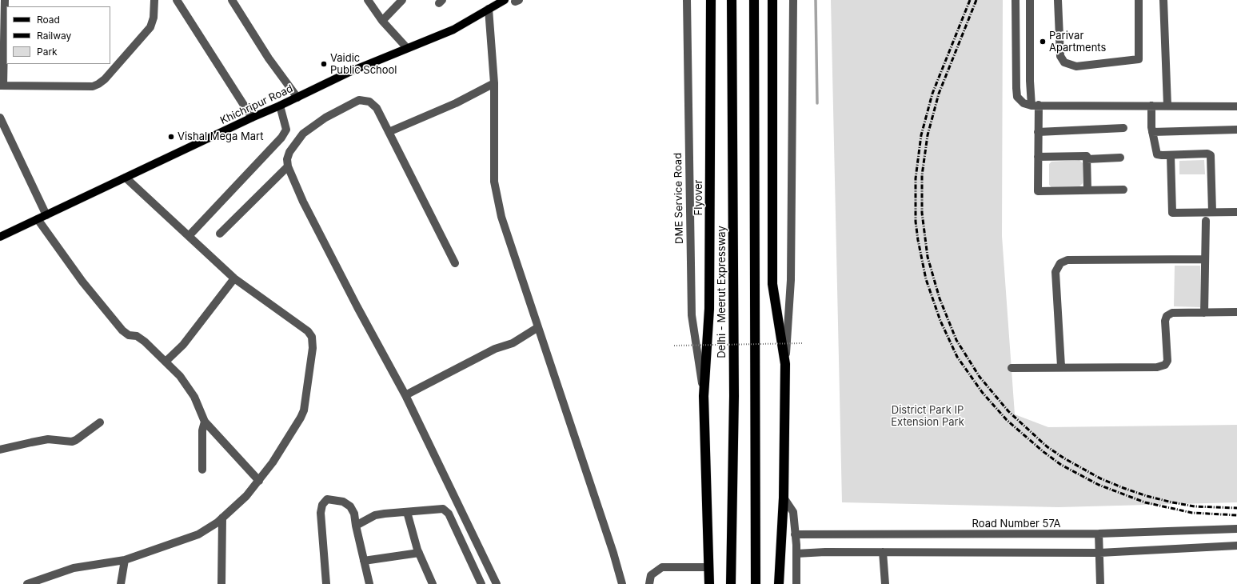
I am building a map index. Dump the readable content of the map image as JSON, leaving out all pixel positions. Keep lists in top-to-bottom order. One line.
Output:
{"streets":{"highway":["Flyover","Delhi - Meerut Expressway"],"main road":["Khichripur Road"],"street":["DME Service Road","Road Number 57A"]},"crossings":[["Flyover","DME Service Road"]],"parks":["District Park IP Extension Park"],"places":["Parivar Apartments","Vaidic Public School","Vishal Mega Mart"],"legend":["Road","Railway","Park"]}
